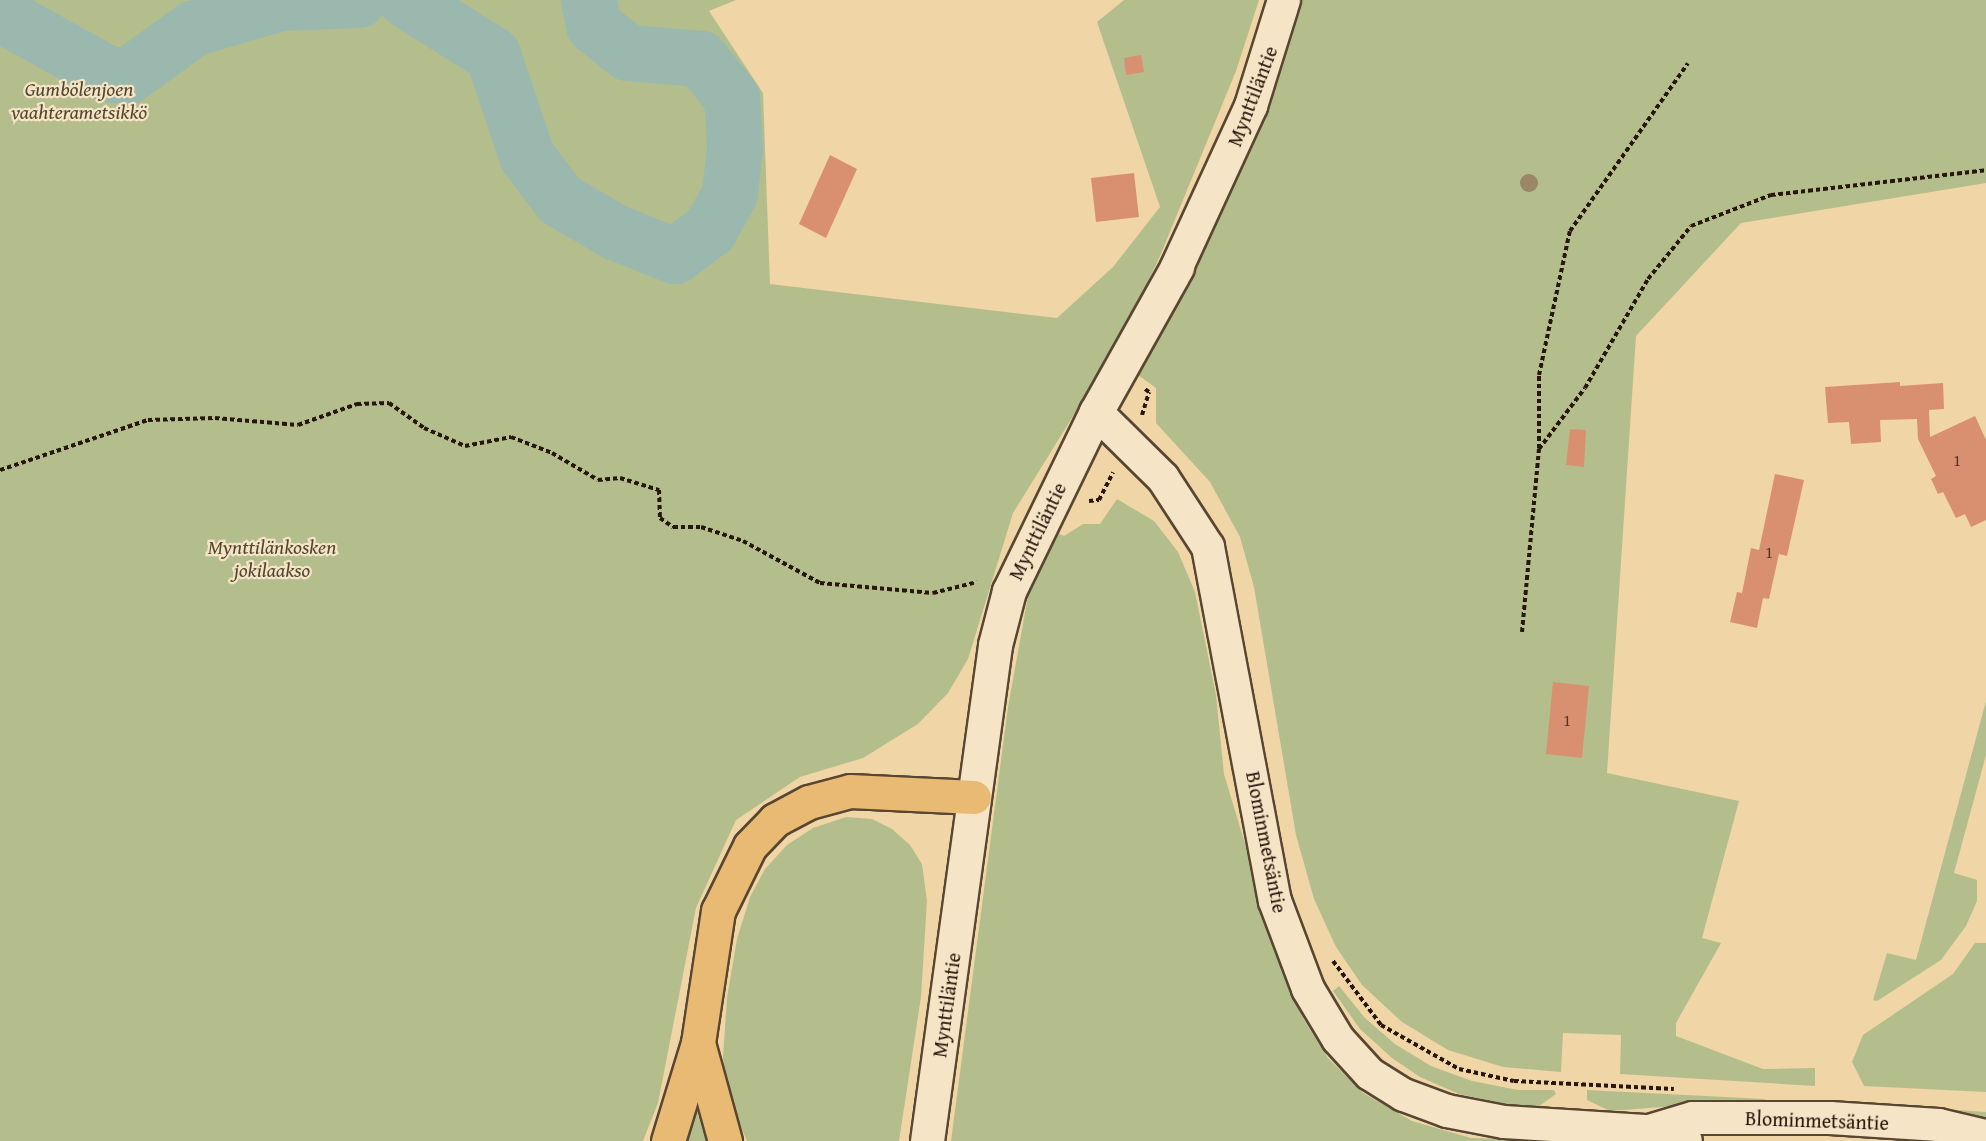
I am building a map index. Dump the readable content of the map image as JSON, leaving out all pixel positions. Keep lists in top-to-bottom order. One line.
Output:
{"streets":{"street":["Mynttiläntie","Blominmetsäntie"]},"crossings":[["Mynttiläntie","Blominmetsäntie"]],"parks":["Gumbölenjoen vaahterametsikkö","Mynttilänkosken jokilaakso"],"house_numbers":["1","1","1"]}
